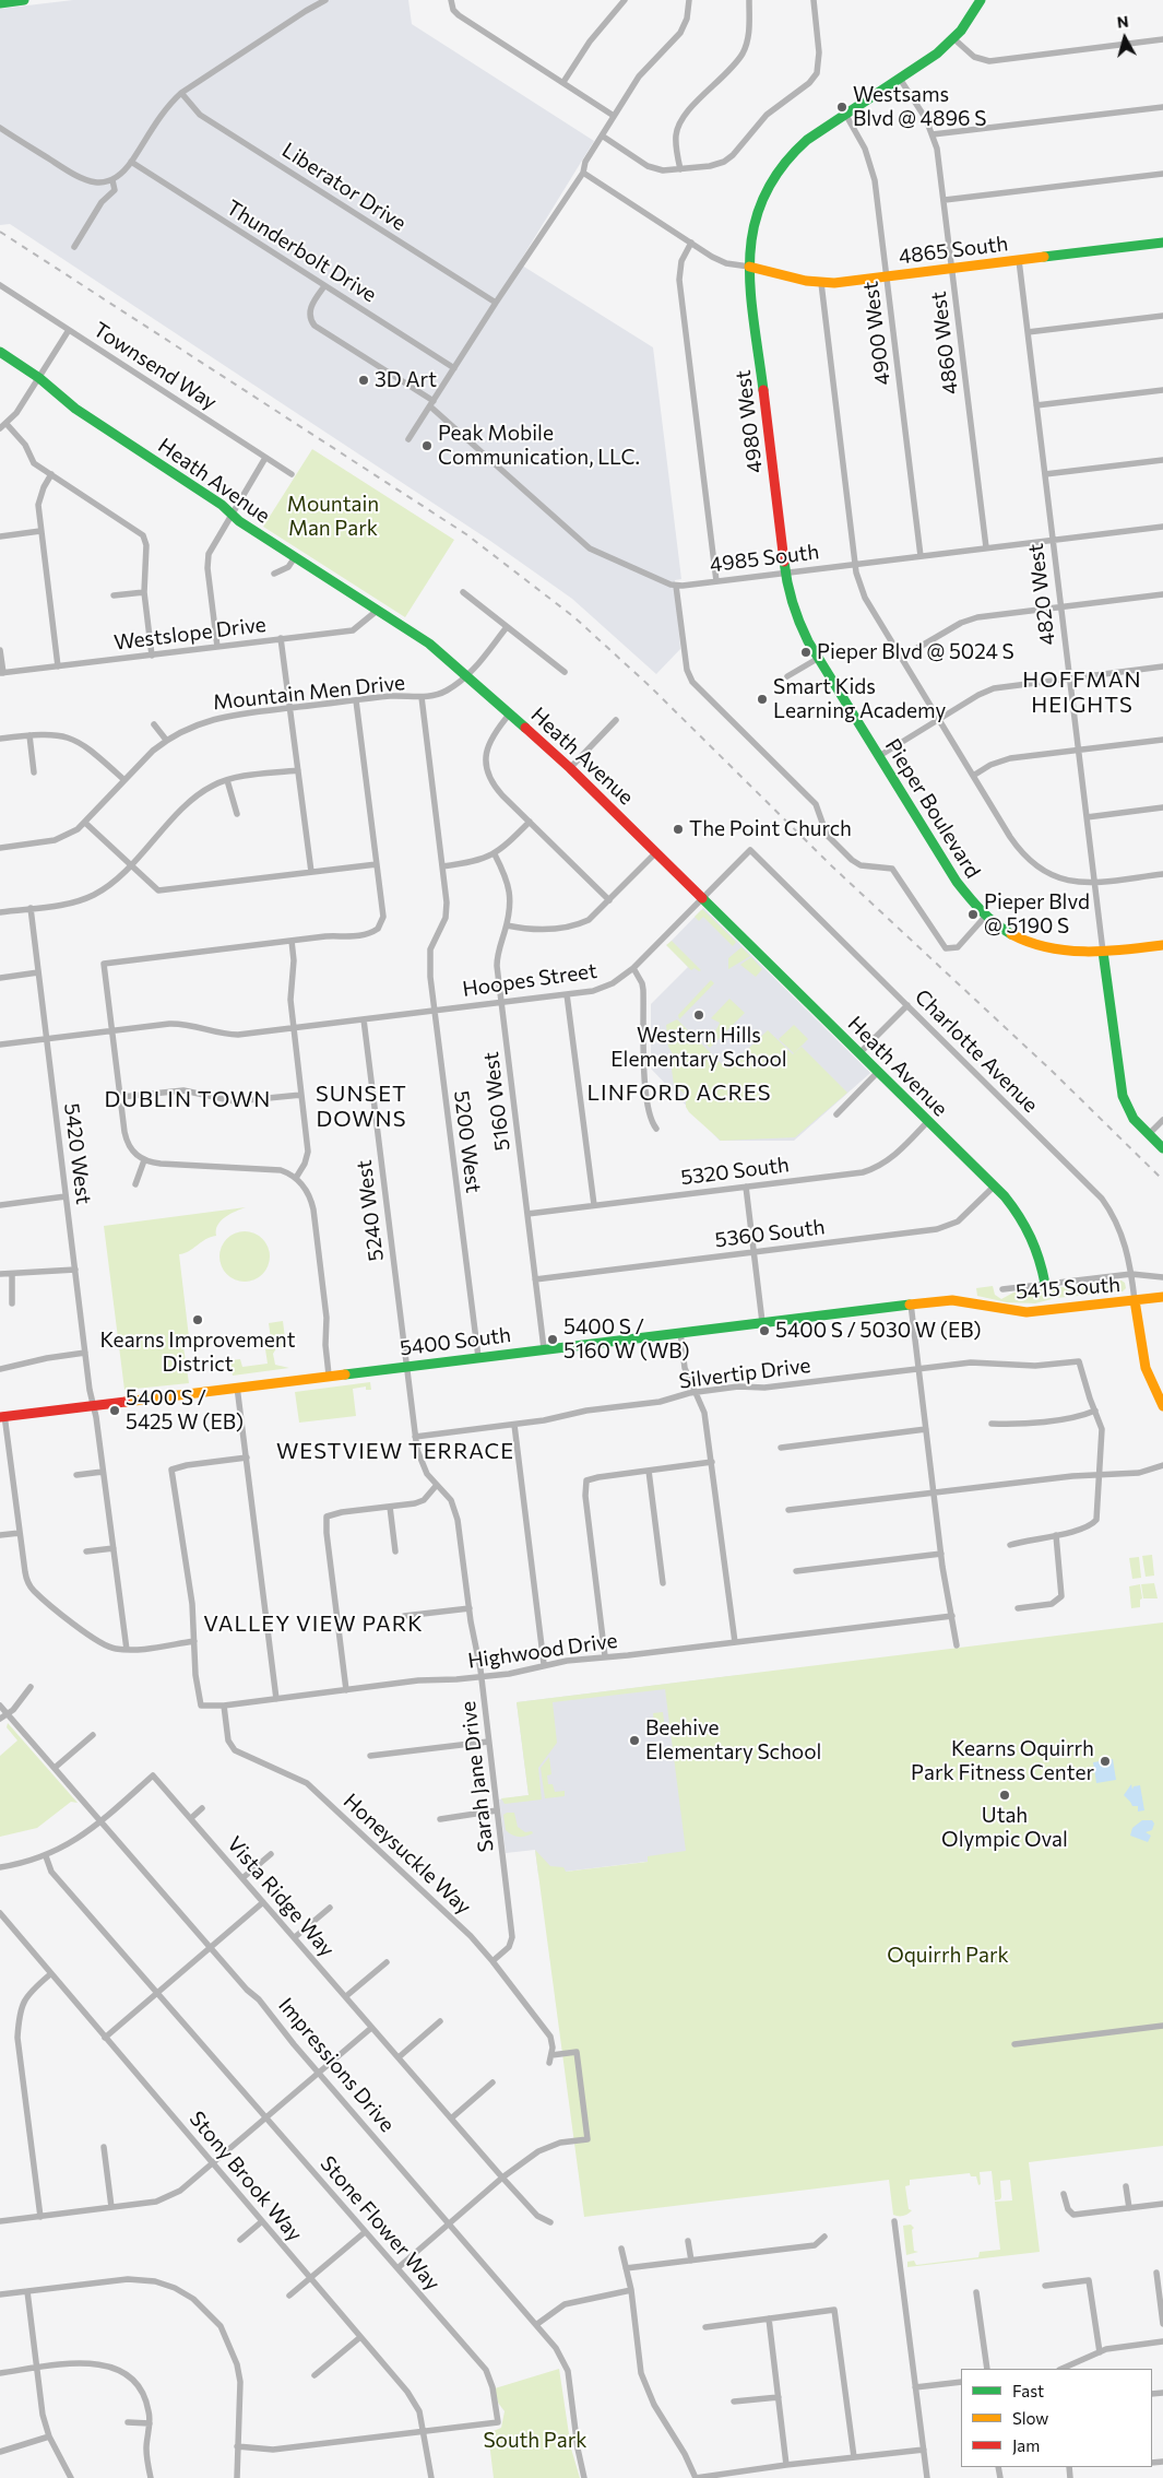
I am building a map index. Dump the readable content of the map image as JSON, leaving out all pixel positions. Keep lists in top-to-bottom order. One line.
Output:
{"streets":{"street":["Liberator Drive","4865 South","Thunderbolt Drive","4900 West","4860 West","Townsend Way","4980 West","Heath Avenue","4985 South","4820 West","Westslope Drive","Mountain Men Drive","Pieper Boulevard","Hoopes Street","Charlotte Avenue","5160 West","5200 West","5420 West","5320 South","5240 West","5360 South","5415 South","5400 South","Silvertip Drive","Highwood Drive","Sarah Jane Drive","Honeysuckle Way","Vista Ridge Way","Impressions Drive","Stony Brook Way","Stone Flower Way"]},"crossings":[["4865 South","4900 West"],["4865 South","4860 West"],["4865 South","4980 West"],["4865 South","4820 West"],["Thunderbolt Drive","4985 South"],["4900 West","4980 West"],["4900 West","4985 South"],["4860 West","4980 West"],["4860 West","4985 South"],["4980 West","4985 South"],["4980 West","Pieper Boulevard"],["Heath Avenue","Westslope Drive"],["Heath Avenue","Mountain Men Drive"],["Heath Avenue","Hoopes Street"],["Heath Avenue","5320 South"],["Heath Avenue","5360 South"],["4985 South","4820 West"],["4985 South","Pieper Boulevard"],["4820 West","Pieper Boulevard"],["Mountain Men Drive","5200 West"],["Hoopes Street","Charlotte Avenue"],["Hoopes Street","5160 West"],["Hoopes Street","5200 West"],["Hoopes Street","5420 West"],["Hoopes Street","5240 West"],["Charlotte Avenue","5415 South"],["5160 West","5320 South"],["5160 West","5360 South"],["5160 West","5400 South"],["5200 West","5400 South"],["5420 West","5400 South"],["5240 West","5400 South"],["5240 West","Sarah Jane Drive"],["5415 South","5400 South"],["5400 South","Sarah Jane Drive"],["Silvertip Drive","Sarah Jane Drive"],["Highwood Drive","Sarah Jane Drive"],["Highwood Drive","Honeysuckle Way"],["Sarah Jane Drive","Honeysuckle Way"],["Vista Ridge Way","Impressions Drive"],["Vista Ridge Way","Stone Flower Way"],["Stony Brook Way","Stone Flower Way"]],"districts":["HOFFMAN HEIGHTS","LINFORD ACRES","SUNSET DOWNS","DUBLIN TOWN","WESTVIEW TERRACE","VALLEY VIEW PARK"],"parks":["Mountain Man Park","Oquirrh Park","South Park"],"places":["Westsams Blvd @ 4896 S","3D Art","Peak Mobile Communication, LLC.","Pieper Blvd @ 5024 S","Smart Kids Learning Academy","The Point Church","Pieper Blvd @ 5190 S","Western Hills Elementary School","Kearns Improvement District","5400 S / 5030 W (EB)","5400 S / 5160 W (WB)","5400 S / 5425 W (EB)","Beehive Elementary School","Kearns Oquirrh Park Fitness Center","Utah Olympic Oval"],"legend":["Fast","Slow","Jam"],"north":"top"}
